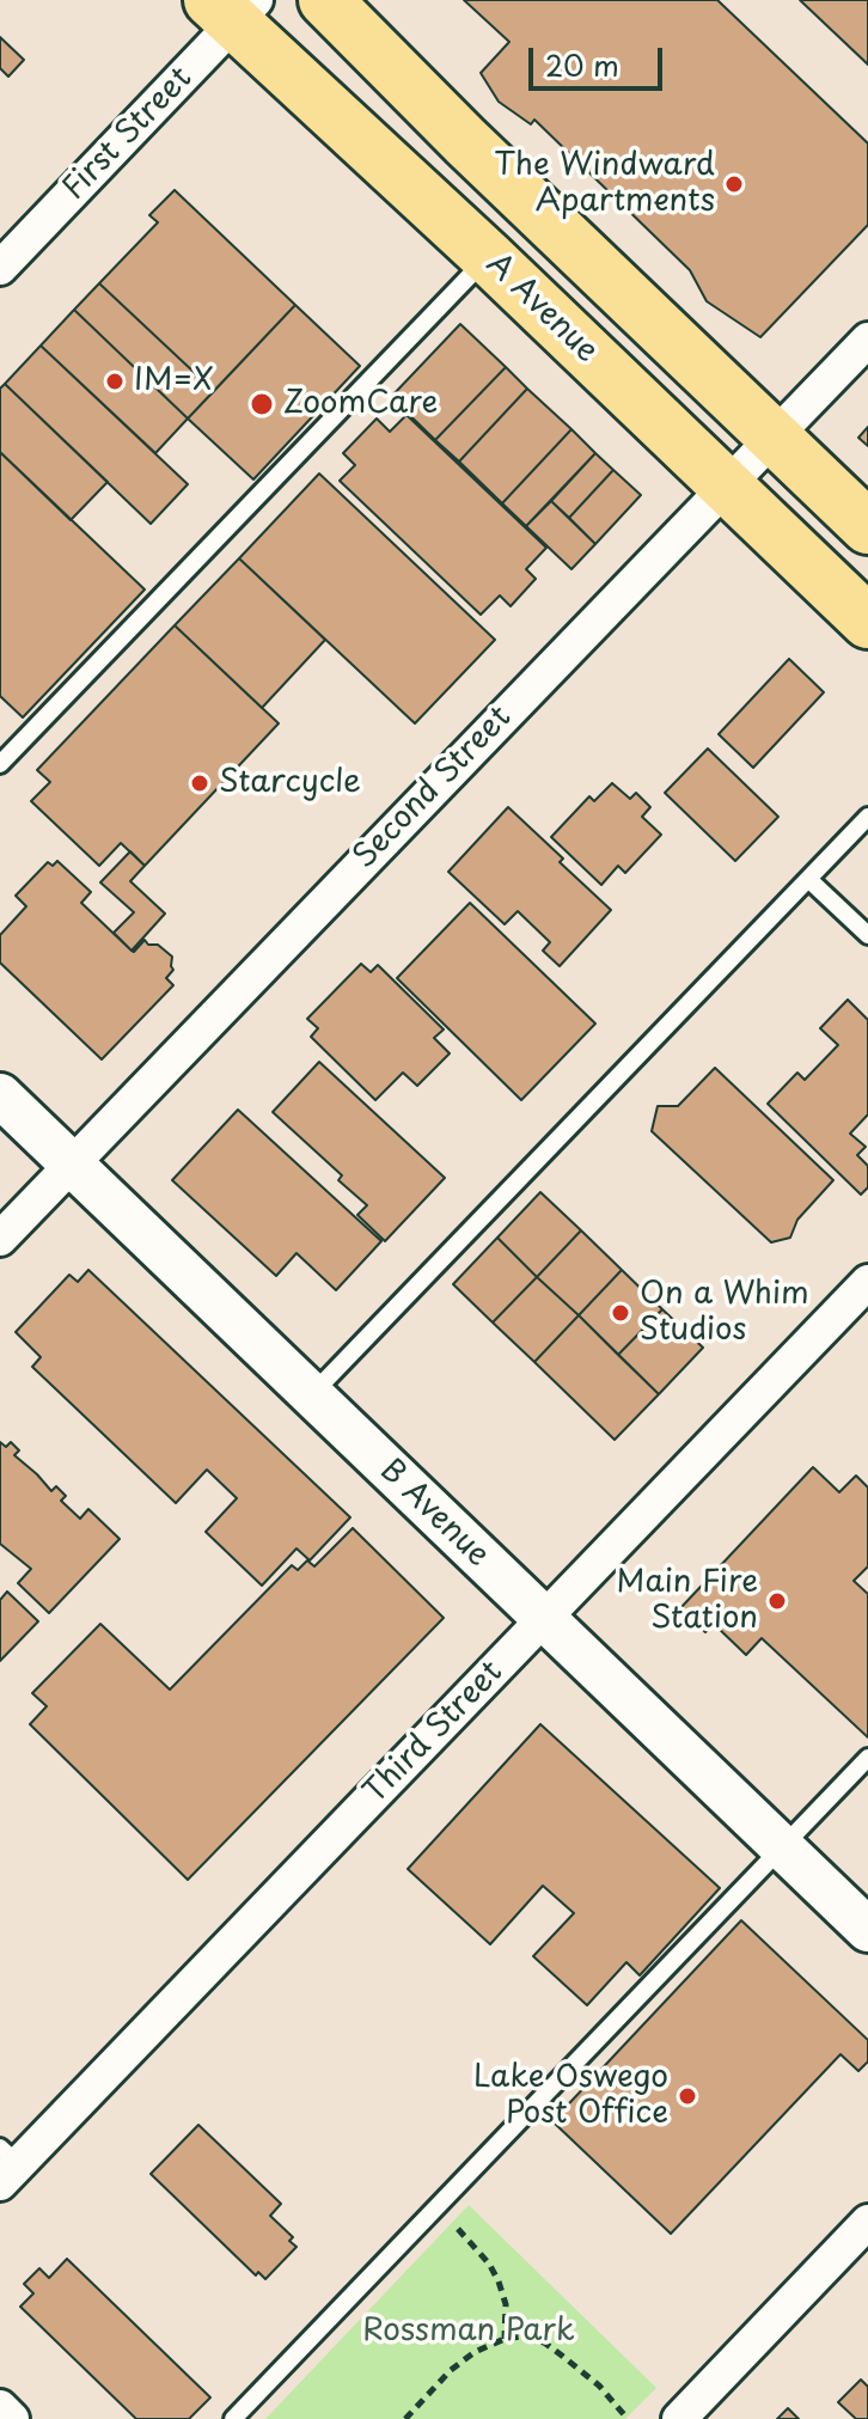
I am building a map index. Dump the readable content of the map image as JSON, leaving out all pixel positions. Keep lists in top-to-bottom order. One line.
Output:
{"streets":{"main road":["A Avenue"],"street":["First Street","Second Street","B Avenue","Third Street"]},"crossings":[["First Street","A Avenue"],["A Avenue","Second Street"],["Second Street","B Avenue"],["B Avenue","Third Street"]],"parks":["Rossman Park"],"places":["The Windward Apartments","IM=X","ZoomCare","Starcycle","On a Whim Studios","Main Fire Station","Lake Oswego Post Office"],"scale_bar":"20 m"}
